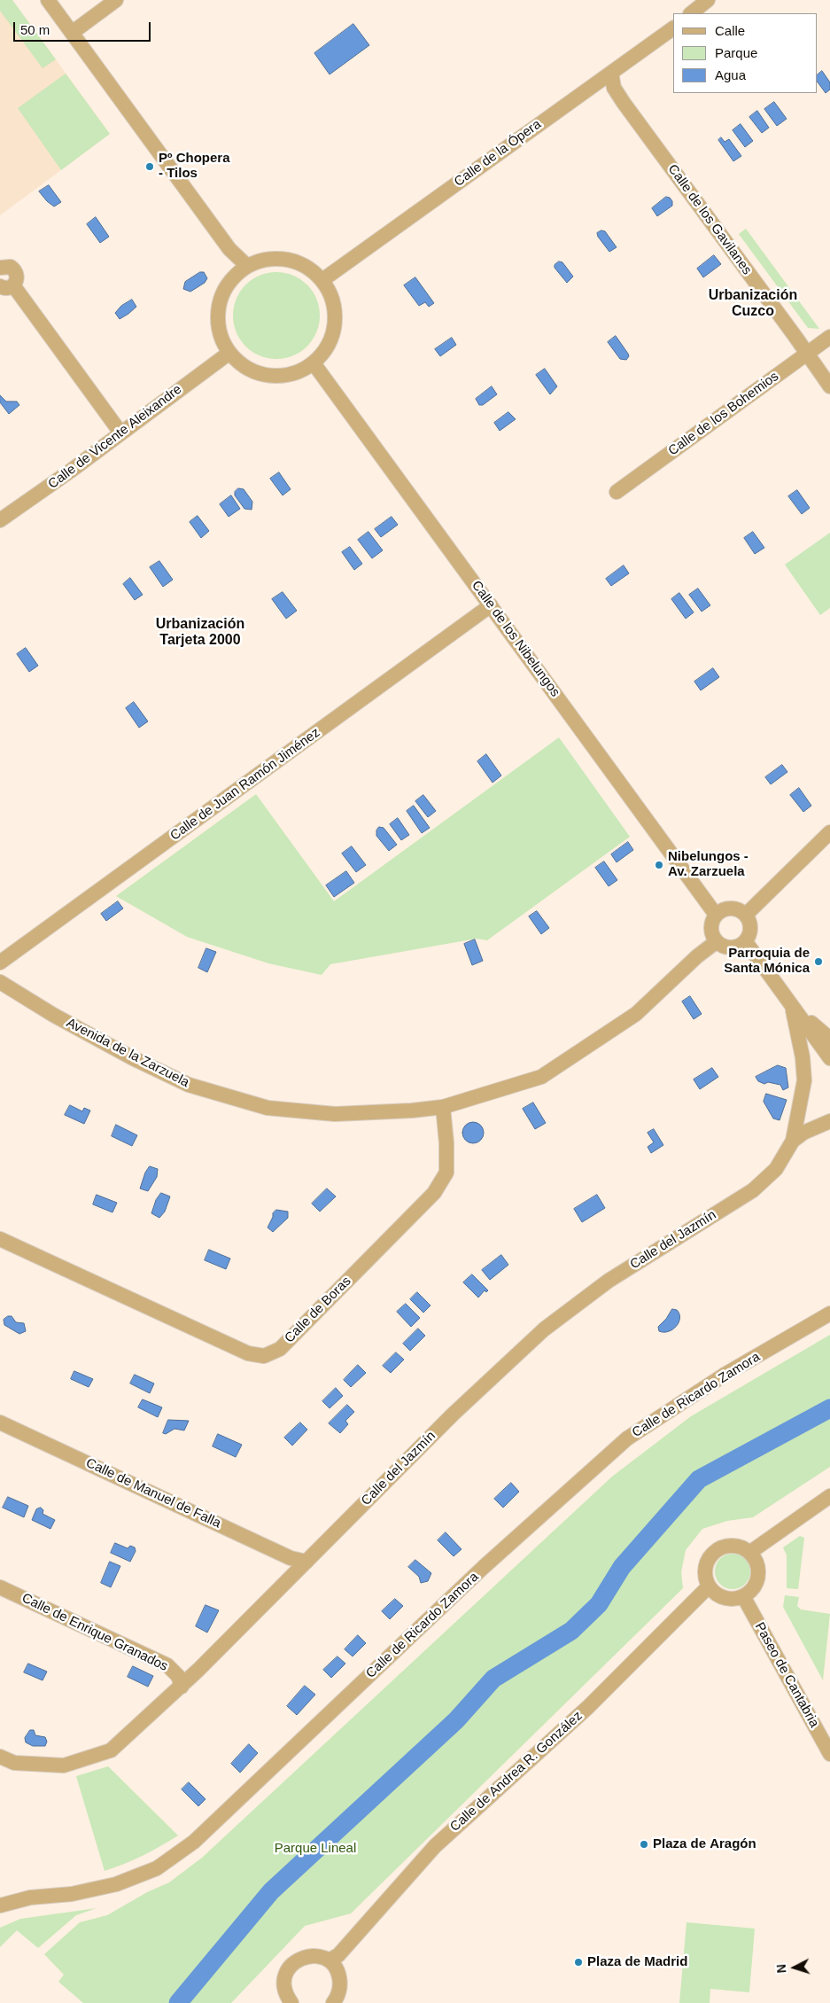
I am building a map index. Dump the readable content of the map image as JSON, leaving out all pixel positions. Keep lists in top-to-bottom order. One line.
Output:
{"streets":{"street":["Calle de la Ópera","Calle de los Gavilanes","Calle de los Bohemios","Calle de Vicente Aleixandre","Calle de los Nibelungos","Calle de Juan Ramón Jiménez","Avenida de la Zarzuela","Calle del Jazmín","Calle de Boras","Calle de Ricardo Zamora","Calle de Manuel de Falla","Calle de Enrique Granados","Paseo de Cantabria","Calle de Andrea R. González"]},"crossings":[["Calle de la Ópera","Calle de los Gavilanes"],["Calle de la Ópera","Calle de Vicente Aleixandre"],["Calle de la Ópera","Calle de los Nibelungos"],["Calle de los Gavilanes","Calle de los Bohemios"],["Calle de Vicente Aleixandre","Calle de los Nibelungos"],["Calle de los Nibelungos","Calle de Juan Ramón Jiménez"],["Calle de los Nibelungos","Avenida de la Zarzuela"],["Calle de los Nibelungos","Calle del Jazmín"],["Avenida de la Zarzuela","Calle del Jazmín"],["Avenida de la Zarzuela","Calle de Boras"],["Calle del Jazmín","Calle de Manuel de Falla"],["Calle del Jazmín","Calle de Enrique Granados"],["Paseo de Cantabria","Calle de Andrea R. González"]],"districts":["Urbanización Cuzco","Urbanización Tarjeta 2000"],"parks":["Parque Lineal"],"places":["Pº Chopera - Tilos","Nibelungos - Av. Zarzuela","Parroquia de Santa Mónica","Plaza de Aragón","Plaza de Madrid"],"legend":["Calle","Parque","Agua"],"scale_bar":"50 m","north":"left"}
